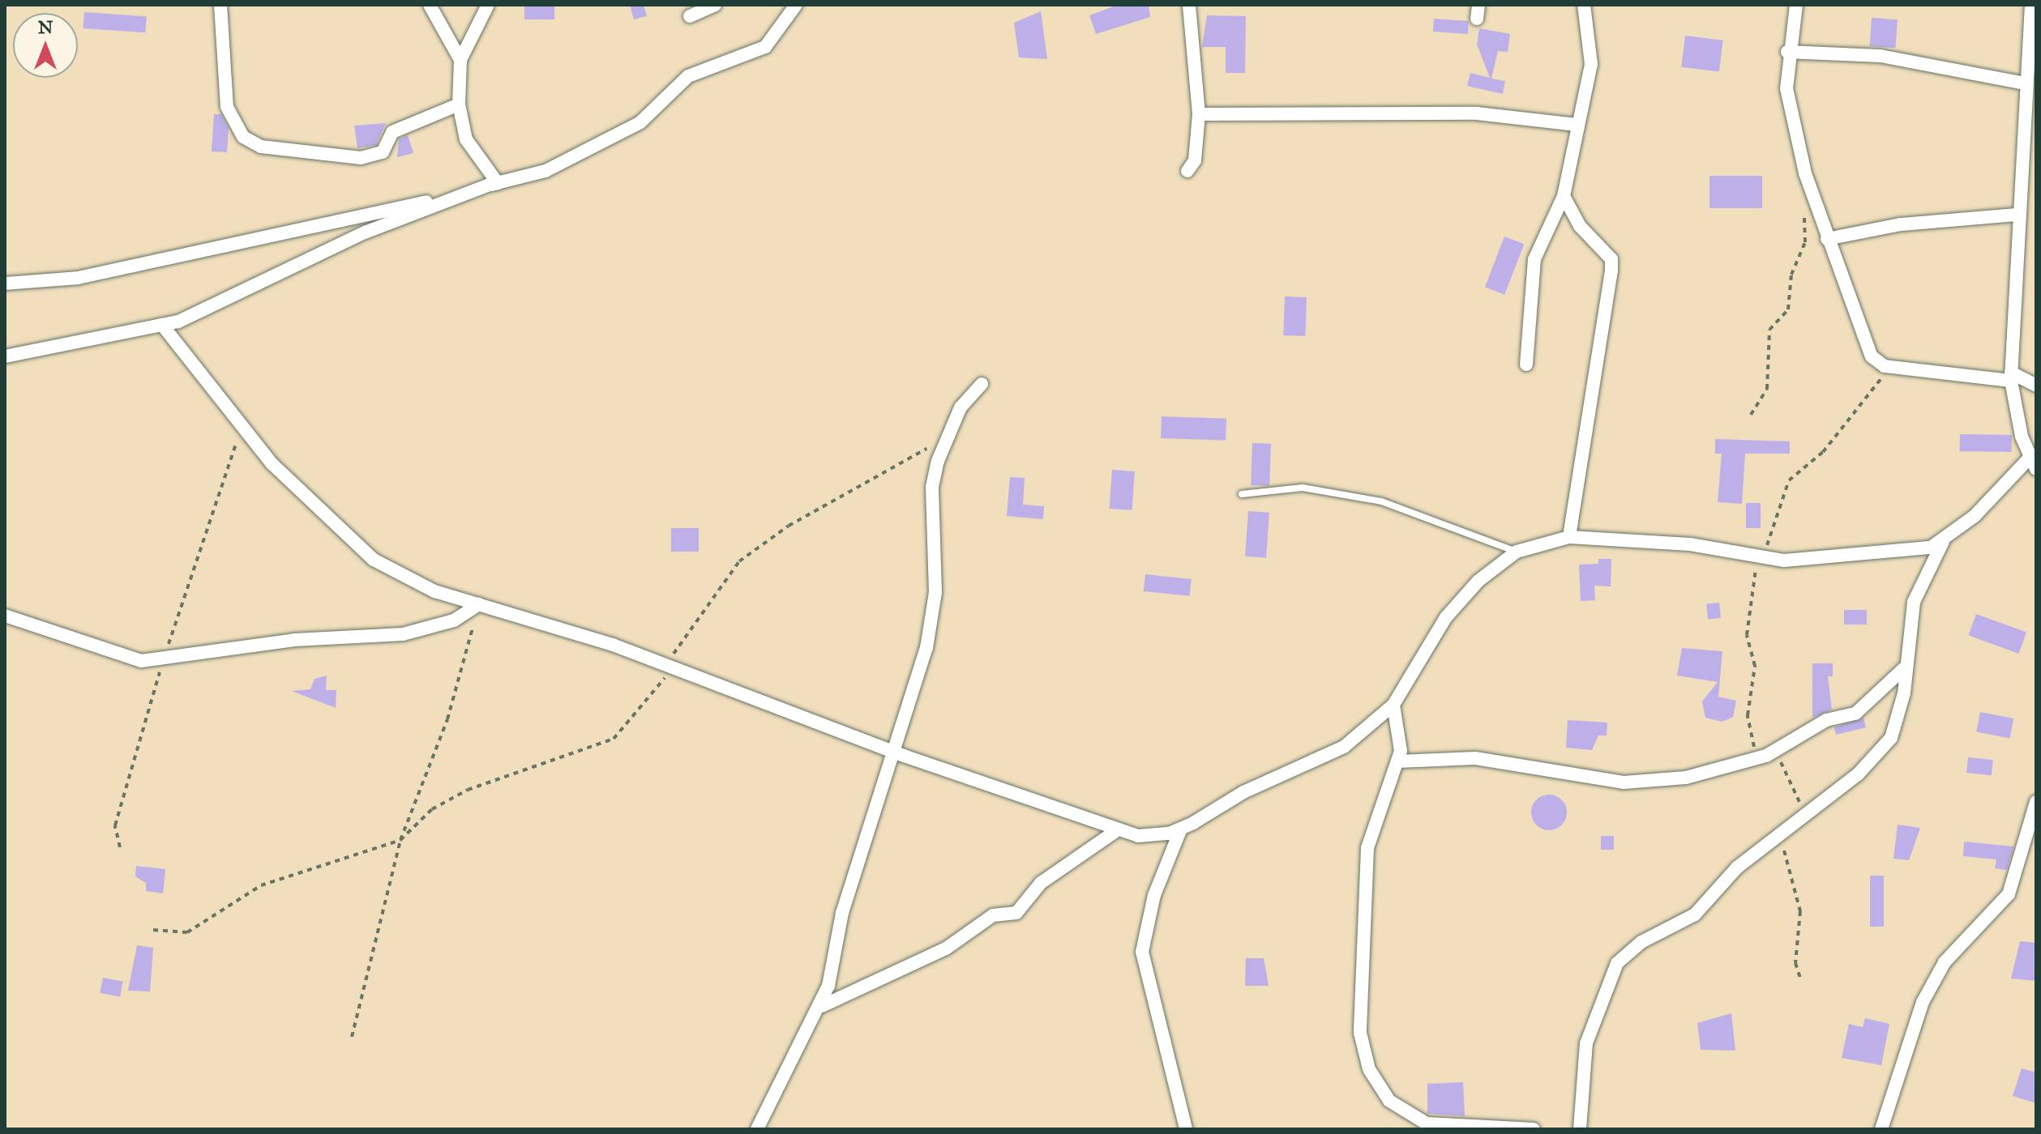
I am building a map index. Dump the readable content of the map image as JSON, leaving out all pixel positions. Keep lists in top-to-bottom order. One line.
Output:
{"north":"top"}
